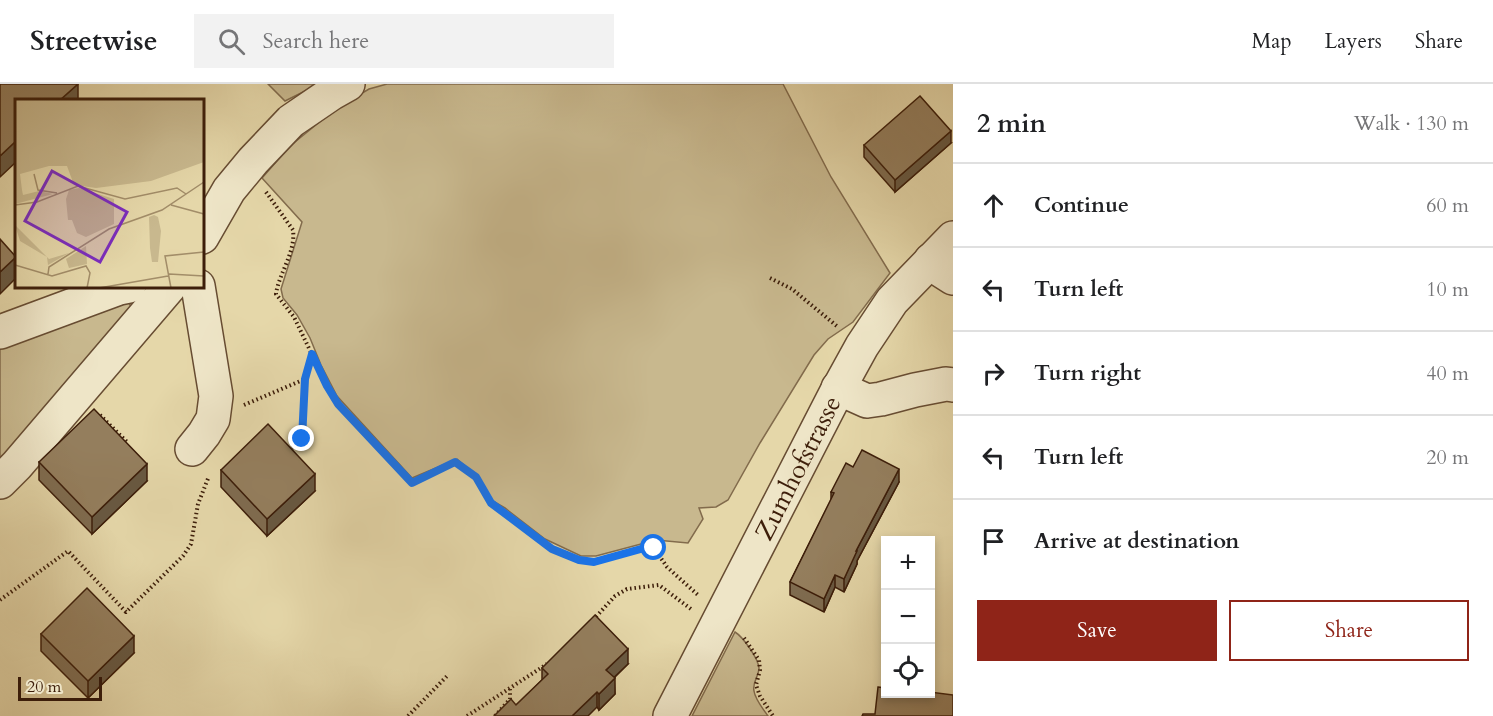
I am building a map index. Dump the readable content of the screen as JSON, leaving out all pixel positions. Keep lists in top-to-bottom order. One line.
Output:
{"streets":{"street":["Zumhofstrasse"]},"scale_bar":"20 m","page":{"header":"Streetwise","search":"Search here","nav":["Map","Layers","Share"],"heading":["2 min","Walk · 130 m"],"list":[["Continue","60 m"],["Turn left","10 m"],["Turn right","40 m"],["Turn left","20 m"],"Arrive at destination"],"map_buttons":["+","−"],"buttons":["Save","Share"],"scale":"20 m"}}
